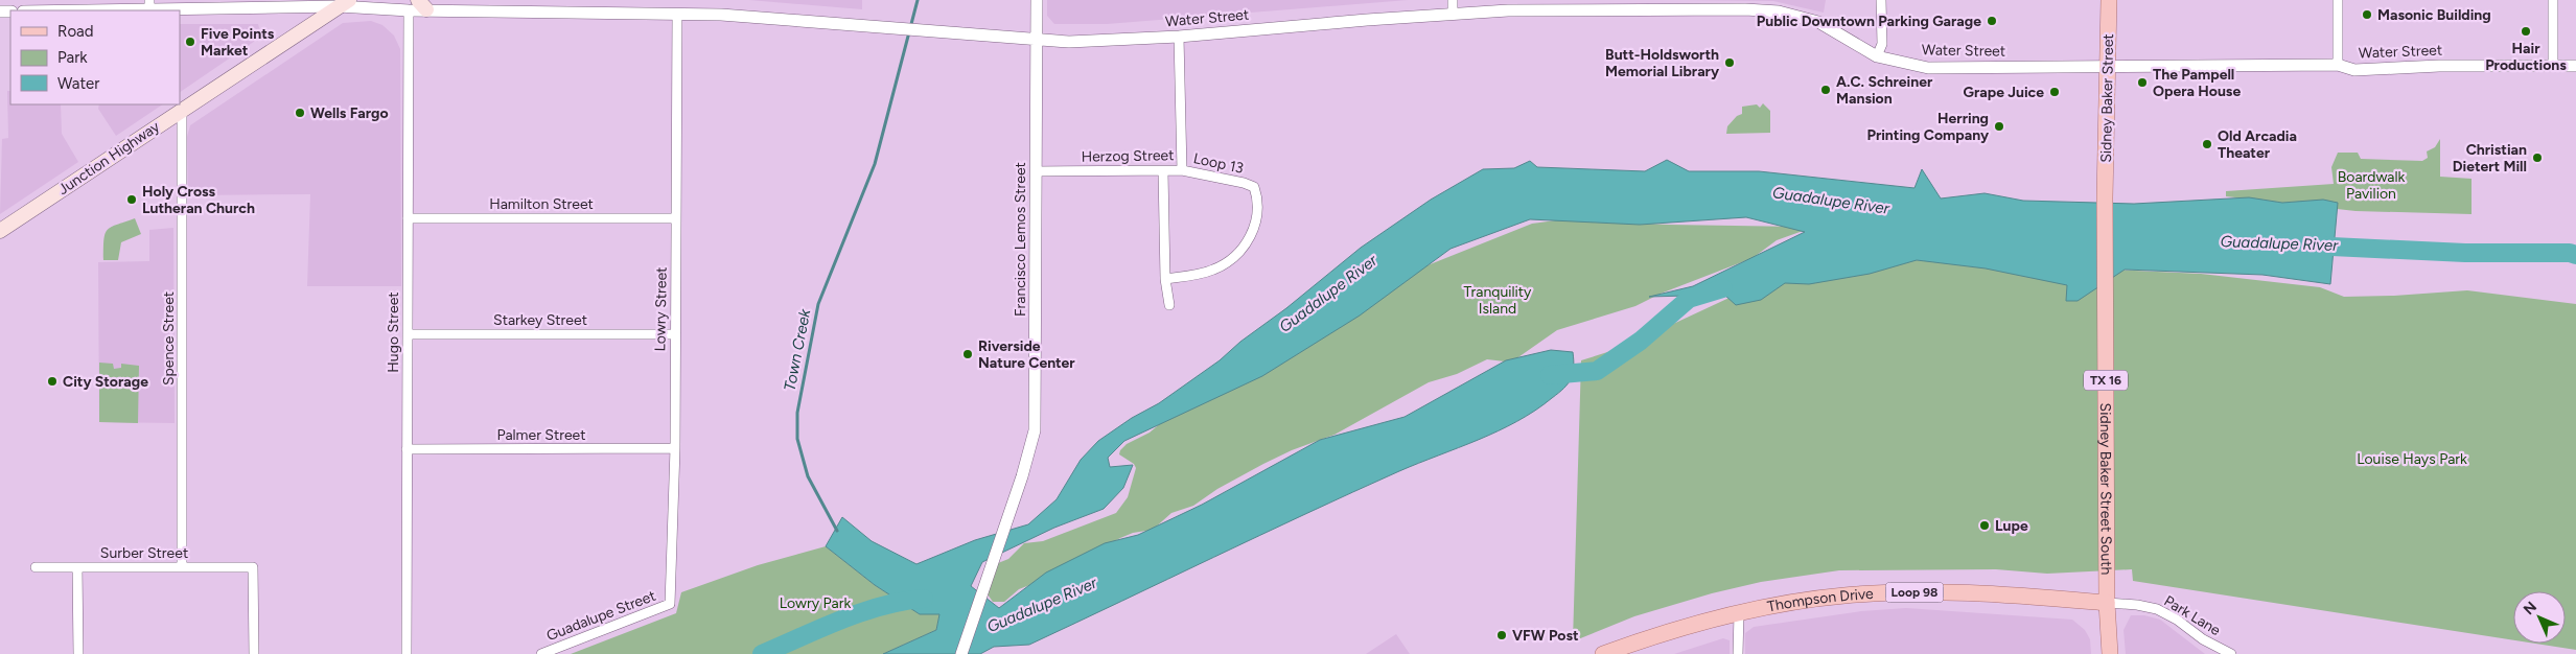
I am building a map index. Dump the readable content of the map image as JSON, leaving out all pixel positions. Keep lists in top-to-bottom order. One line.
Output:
{"streets":{"main road":["Sidney Baker Street","Junction Highway","TX 16","Sidney Baker Street South","Loop 98","Thompson Drive"],"street":["Water Street","Herzog Street","Loop 13","Hamilton Street","Francisco Lemos Street","Lowry Street","Starkey Street","Hugo Street","Spence Street","Palmer Street","Surber Street","Guadalupe Street","Park Lane"]},"crossings":[["Water Street","Sidney Baker Street"],["Water Street","Herzog Street"],["Water Street","Junction Highway"],["Water Street","Francisco Lemos Street"],["Water Street","Lowry Street"],["Water Street","Hugo Street"],["Sidney Baker Street","Sidney Baker Street South"],["Herzog Street","Loop 13"],["Herzog Street","Francisco Lemos Street"],["Junction Highway","Spence Street"],["Hamilton Street","Lowry Street"],["Hamilton Street","Hugo Street"],["Lowry Street","Starkey Street"],["Lowry Street","Palmer Street"],["Lowry Street","Guadalupe Street"],["Starkey Street","Hugo Street"],["Hugo Street","Palmer Street"],["Spence Street","Surber Street"],["Sidney Baker Street South","Thompson Drive"],["Sidney Baker Street South","Park Lane"],["Thompson Drive","Park Lane"]],"water":["Guadalupe River","Town Creek"],"parks":["Boardwalk Pavilion","Tranquility Island","Louise Hays Park","Lowry Park"],"places":["Masonic Building","Public Downtown Parking Garage","Hair Productions","Five Points Market","Butt-Holdsworth Memorial Library","The Pampell Opera House","A.C. Schreiner Mansion","Grape Juice","Wells Fargo","Herring Printing Company","Old Arcadia Theater","Christian Dietert Mill","Holy Cross Lutheran Church","Riverside Nature Center","City Storage","Lupe","VFW Post"],"legend":["Road","Park","Water"],"north":"top left"}
